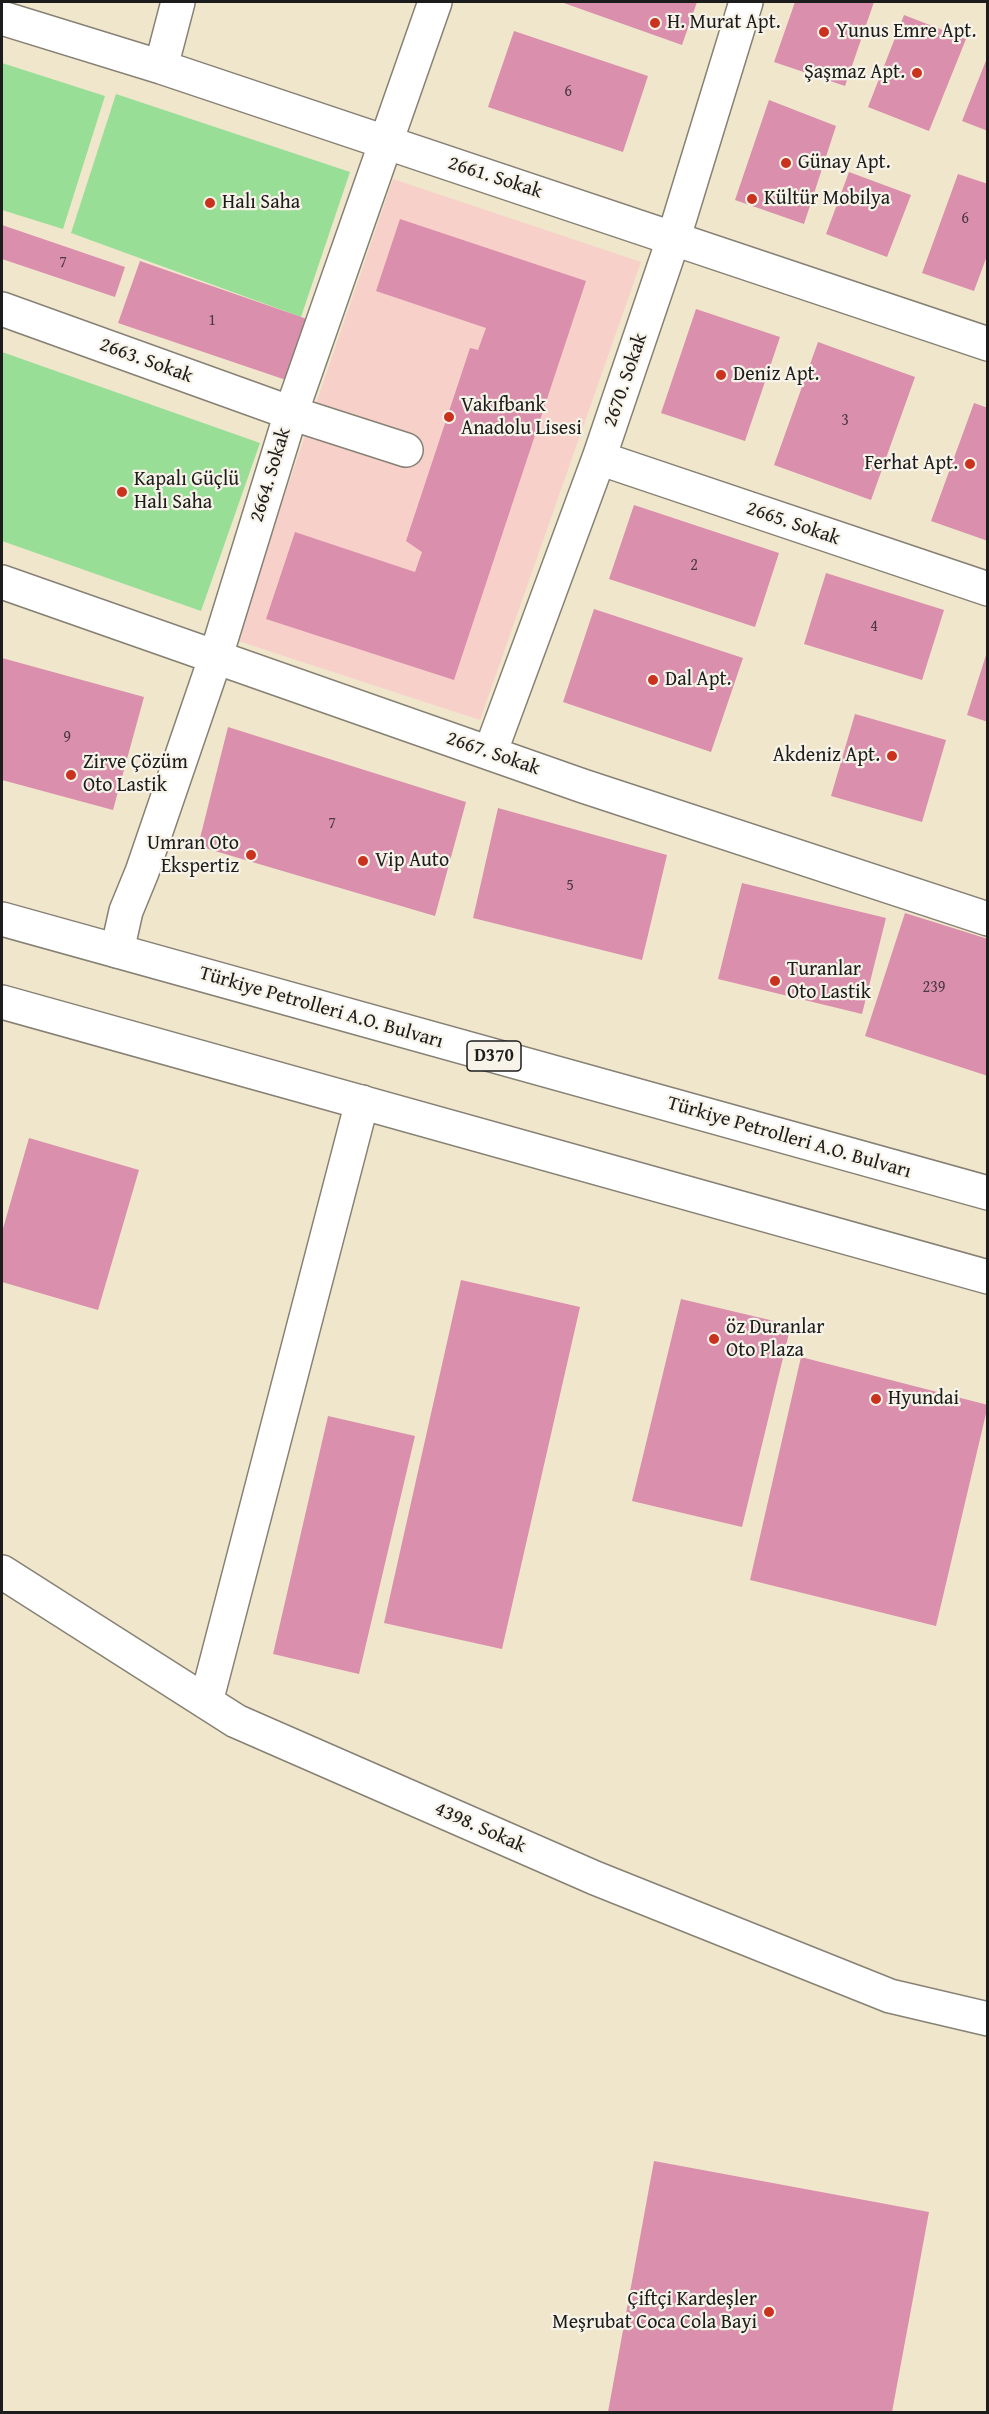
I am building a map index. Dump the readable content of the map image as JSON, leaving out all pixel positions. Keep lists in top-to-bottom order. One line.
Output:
{"streets":{"main road":["2661. Sokak","2663. Sokak","2670. Sokak","2664. Sokak","2665. Sokak","2667. Sokak","Türkiye Petrolleri A.O. Bulvarı","D370","4398. Sokak"]},"crossings":[["2661. Sokak","2670. Sokak"],["2661. Sokak","2664. Sokak"],["2663. Sokak","2664. Sokak"],["2670. Sokak","2665. Sokak"],["2670. Sokak","2667. Sokak"],["2664. Sokak","2667. Sokak"],["2664. Sokak","Türkiye Petrolleri A.O. Bulvarı"]],"places":["H. Murat Apt.","Yunus Emre Apt.","Şaşmaz Apt.","Günay Apt.","Kültür Mobilya","Halı Saha","Deniz Apt.","Vakıfbank Anadolu Lisesi","Ferhat Apt.","Kapalı Güçlü Halı Saha","Dal Apt.","Akdeniz Apt.","Zirve Çözüm Oto Lastik","Umran Oto Ekspertiz","Vip Auto","Turanlar Oto Lastik","öz Duranlar Oto Plaza","Hyundai","Çiftçi Kardeşler Meşrubat Coca Cola Bayi"],"house_numbers":["6","6","7","1","3","2","4","9","7","5","239"]}
